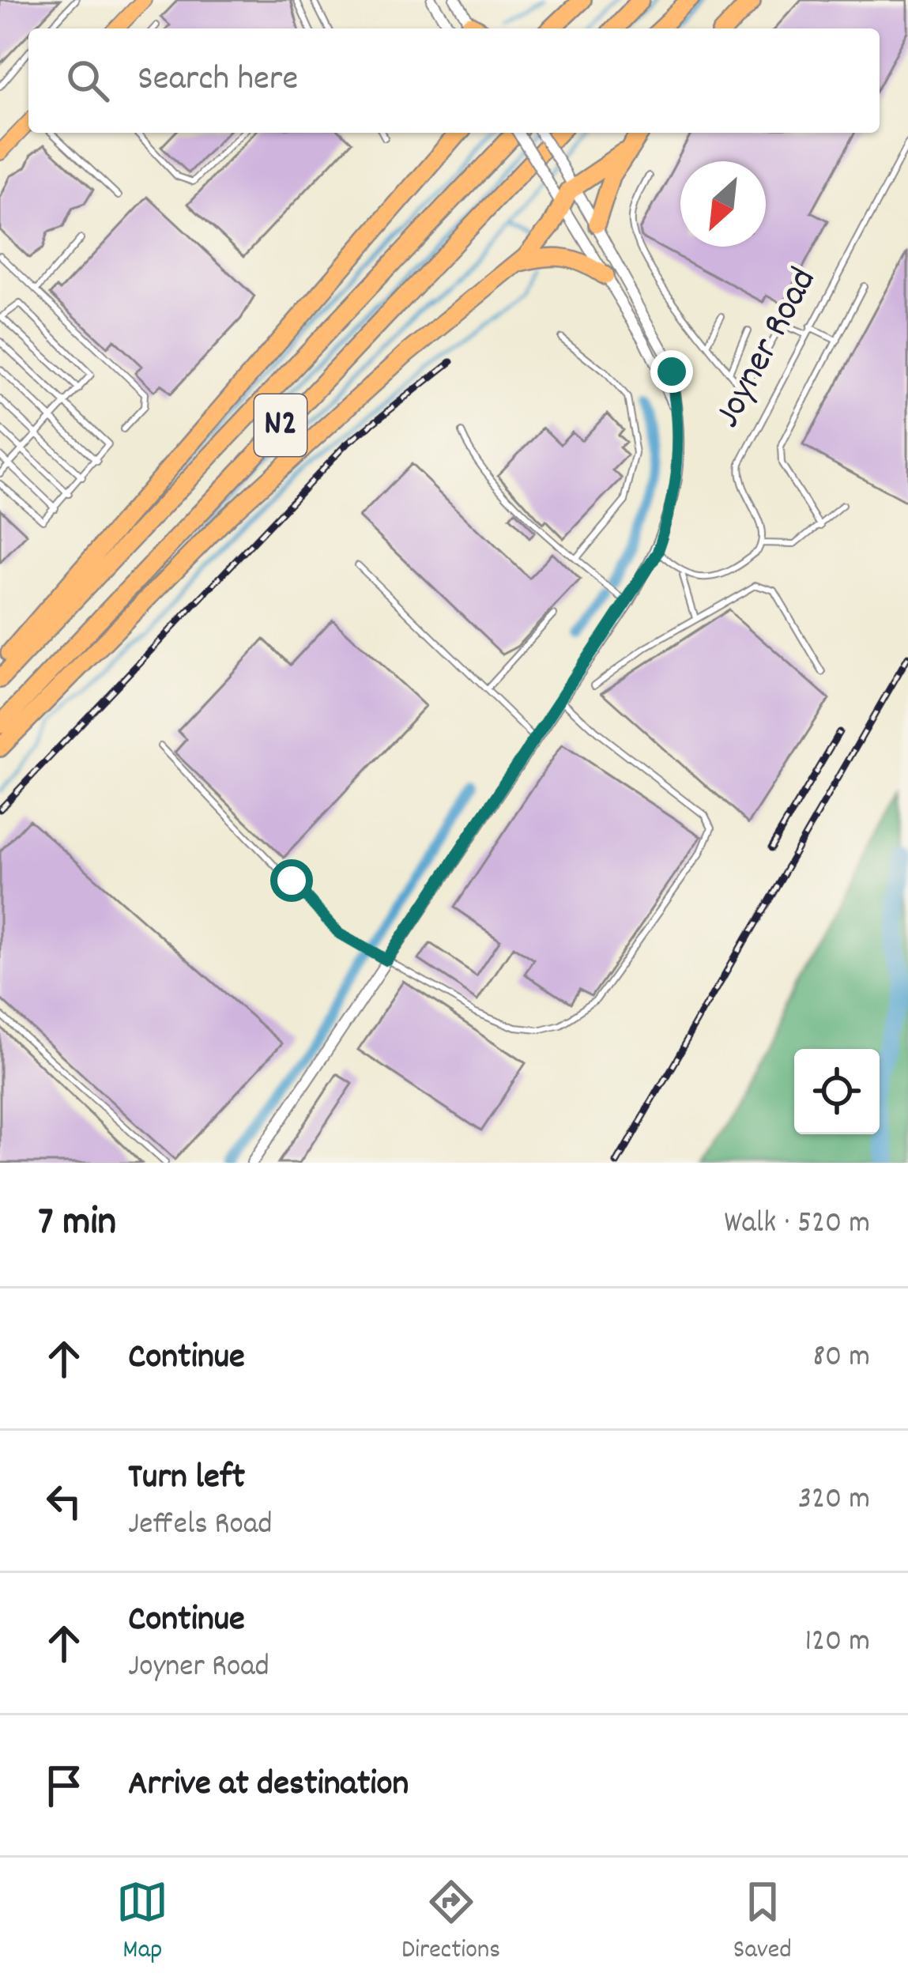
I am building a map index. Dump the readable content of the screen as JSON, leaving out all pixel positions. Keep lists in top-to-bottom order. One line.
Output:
{"streets":{"highway":["N2"],"street":["Joyner Road"]},"north":"bottom left","page":{"search":"Search here","heading":["7 min","Walk · 520 m"],"list":[["Continue","80 m"],["Turn left","Jeffels Road","320 m"],["Continue","Joyner Road","120 m"],"Arrive at destination"],"nav":["Map","Directions","Saved"]}}
